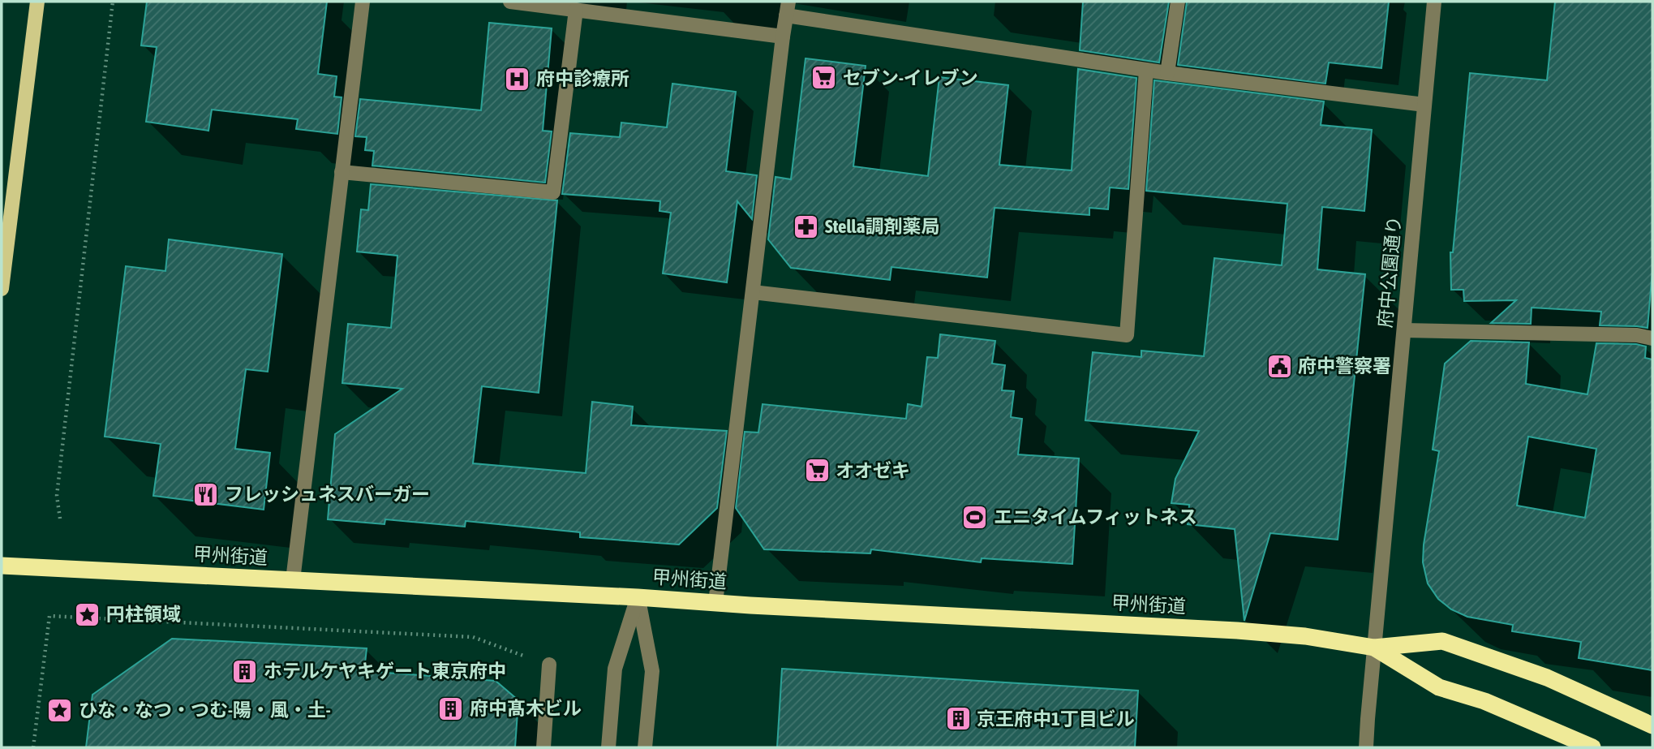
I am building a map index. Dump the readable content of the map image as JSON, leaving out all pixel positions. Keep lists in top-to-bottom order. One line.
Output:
{"streets":{"highway":["甲州街道"],"street":["府中公園通り"]},"crossings":[["府中公園通り","甲州街道"]],"places":{"supermarket":["セブン-イレブン","オオゼキ"],"hospital":["府中診療所"],"pharmacy":["Stella調剤薬局"],"public building":["府中警察署"],"restaurant":["フレッシュネスバーガー"],"sports":["エニタイムフィットネス"],"place":["円柱領域","ひな・なつ・つむ-陽・風・土-"],"building":["ホテルケヤキゲート東京府中","府中髙木ビル","京王府中1丁目ビル"]}}
